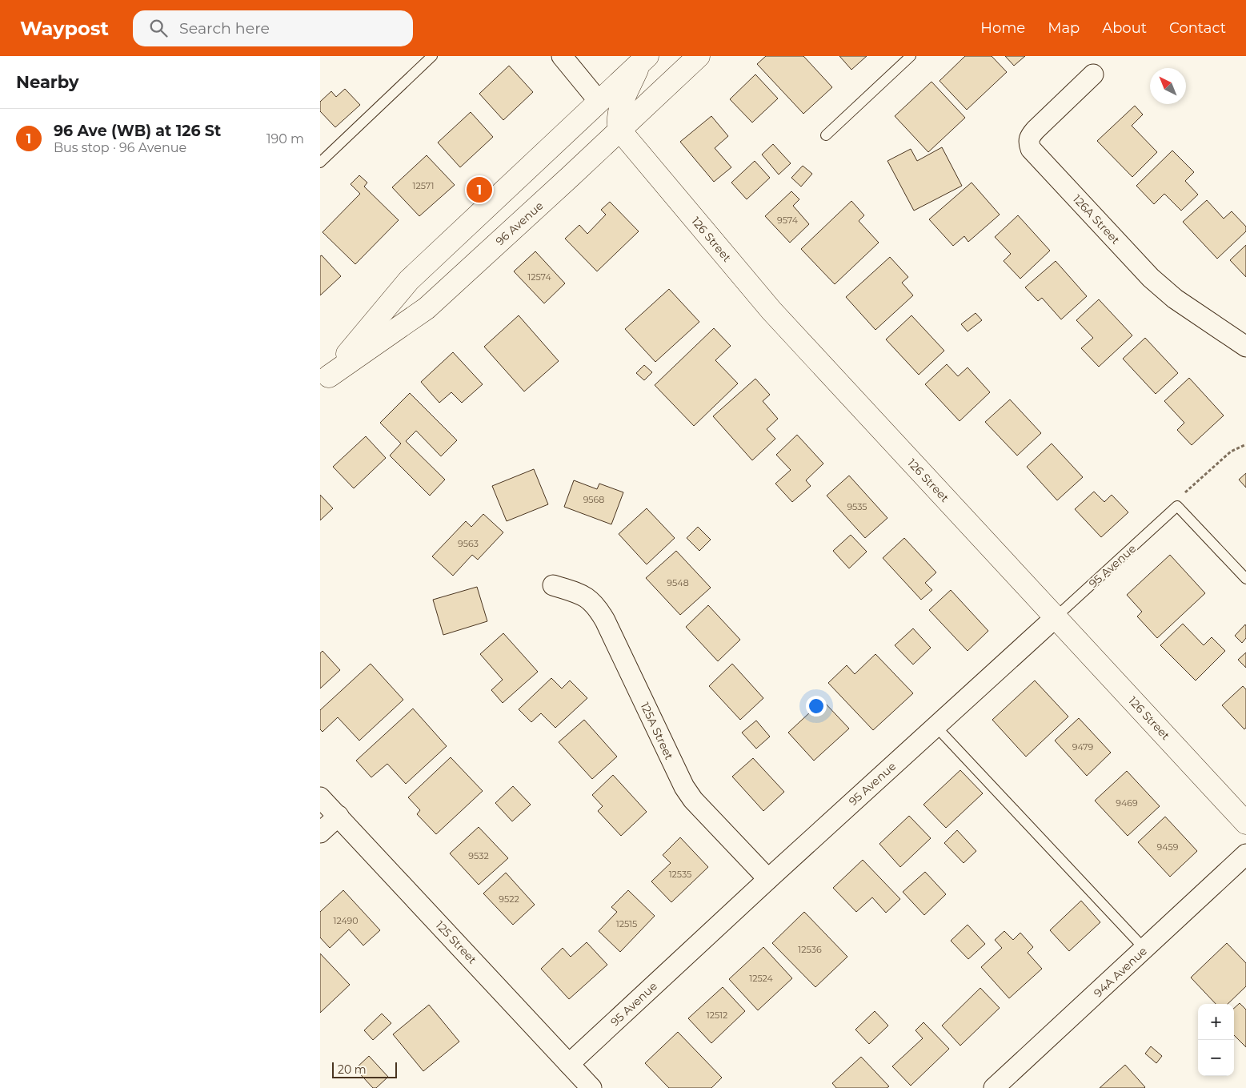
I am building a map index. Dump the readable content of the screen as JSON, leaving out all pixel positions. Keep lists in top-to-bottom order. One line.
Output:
{"streets":{"main road":["96 Avenue","126 Street"],"street":["126A Street","95 Avenue","125A Street","125 Street","94A Avenue"]},"crossings":[["96 Avenue","126 Street"],["126 Street","95 Avenue"],["95 Avenue","125A Street"],["95 Avenue","125 Street"]],"house_numbers":["12571","9574","12574","9568","9535","9563","9548","9479","9469","9459","9532","12535","9522","12490","12515","12536","12524","12512"],"scale_bar":"20 m","north":"top left","page":{"header":"Waypost","search":"Search here","nav":["Home","Map","About","Contact"],"heading":"Nearby","list":[{"mark":"1","name":"96 Ave (WB) at 126 St","note":"Bus stop · 96 Avenue","value":"190 m"}],"pins":"1","map_buttons":["+","−"],"scale":"20 m"}}
